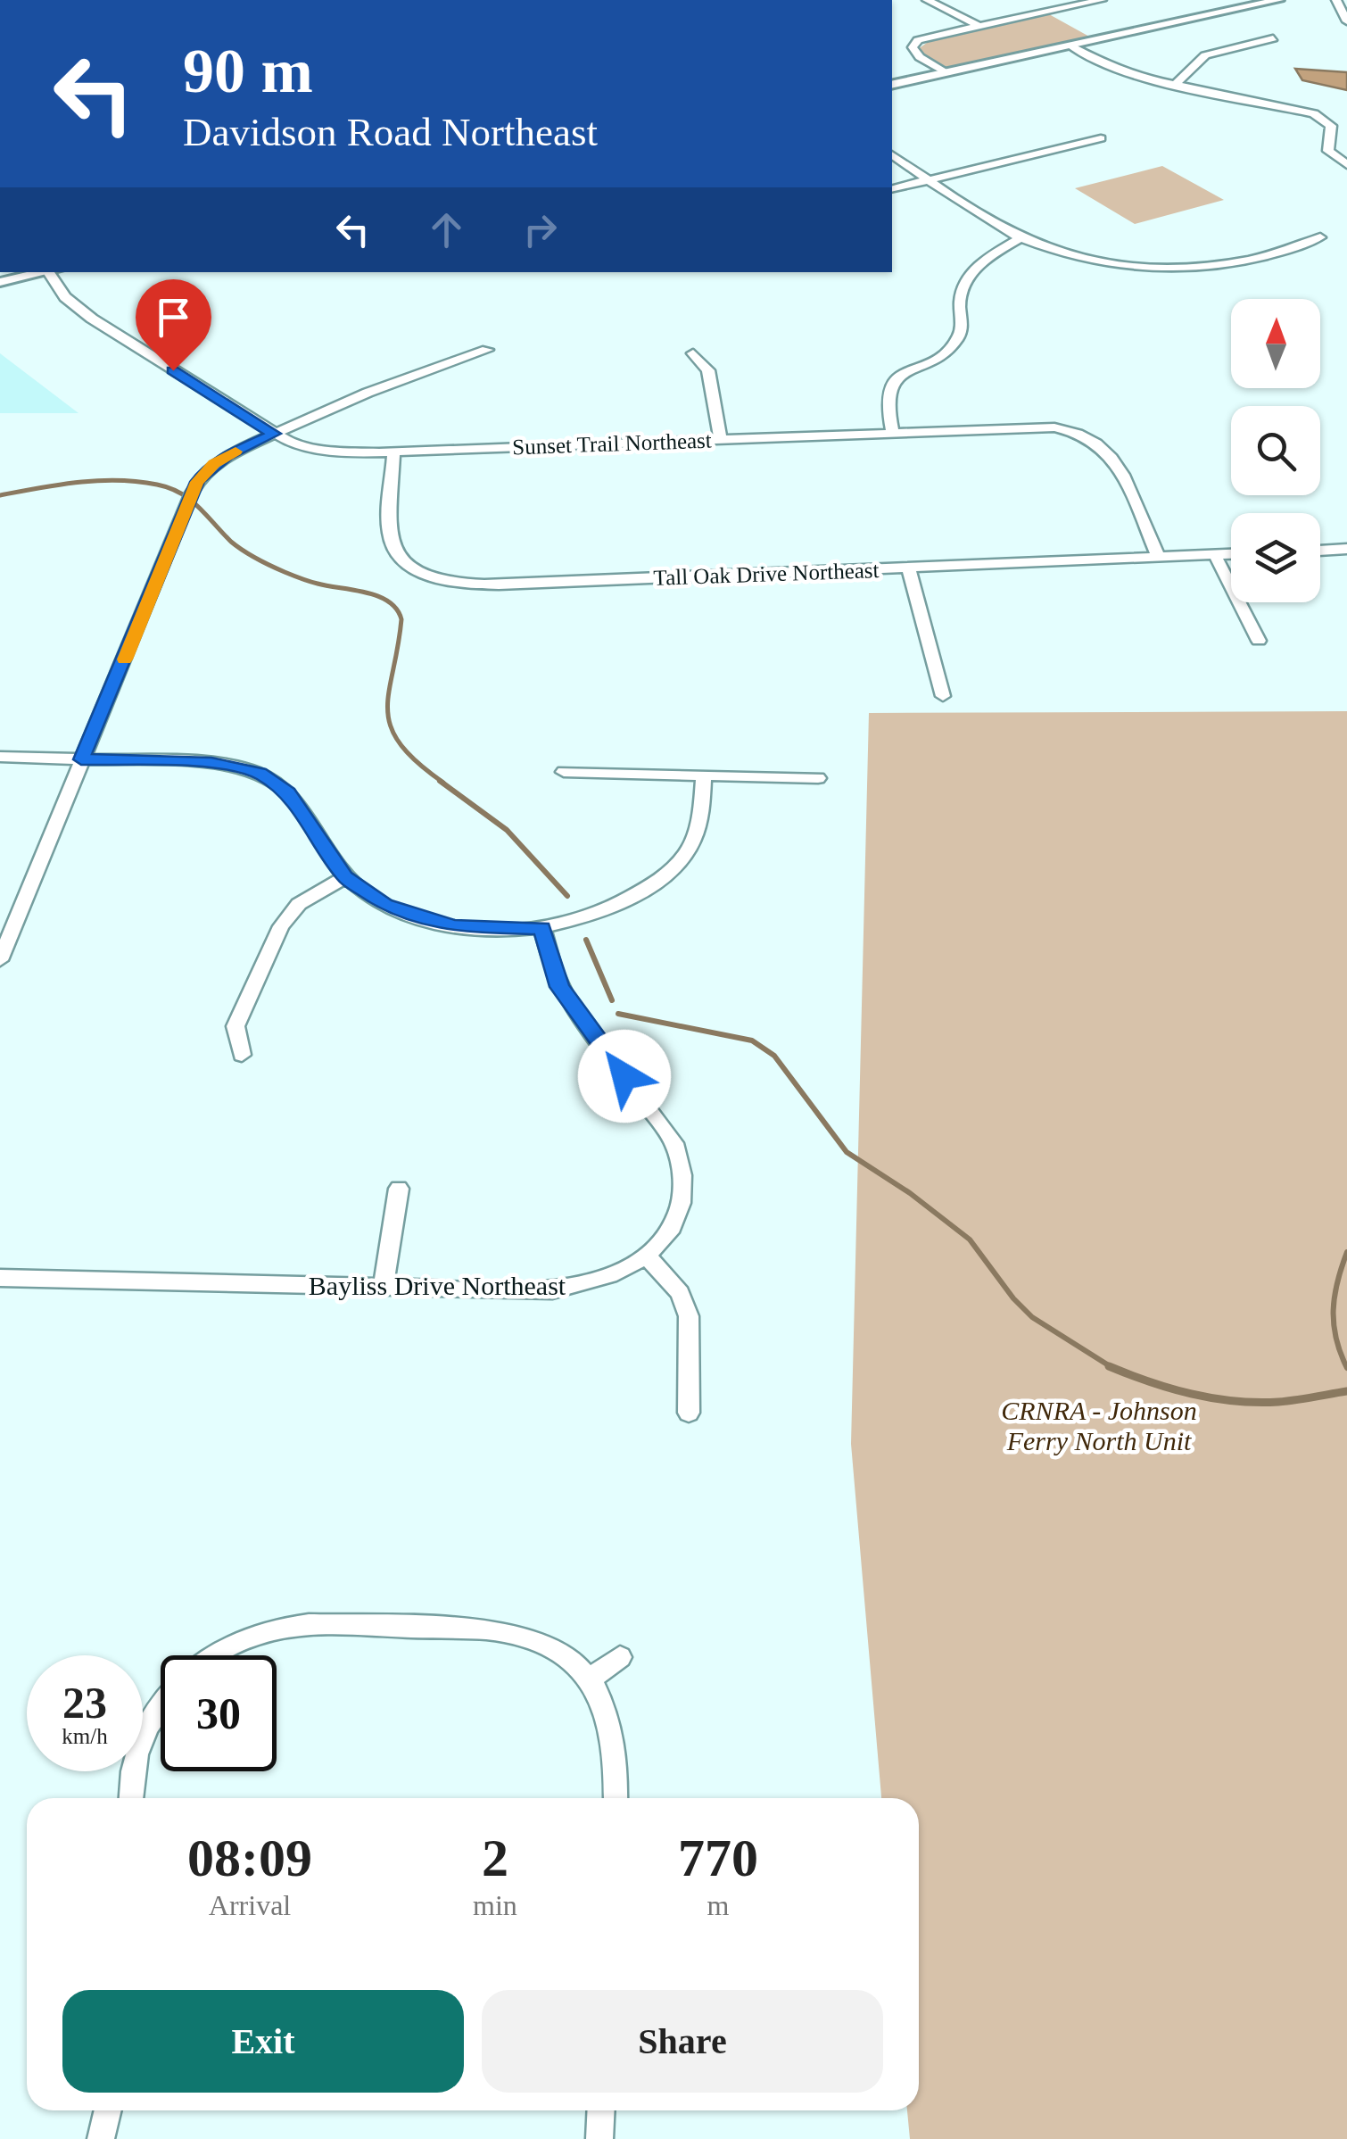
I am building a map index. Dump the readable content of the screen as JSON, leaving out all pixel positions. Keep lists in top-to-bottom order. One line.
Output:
{"streets":{"street":["Sunset Trail Northeast","Tall Oak Drive Northeast","Bayliss Drive Northeast"]},"crossings":[["Sunset Trail Northeast","Tall Oak Drive Northeast"]],"parks":["CRNRA - Johnson Ferry North Unit"],"north":"top","page":{"turn":["90 m","Davidson Road Northeast"],"speed":"23 km/h","limit":"30","eta":["08:09","Arrival","2","min","770","m"],"buttons":["Exit","Share"]}}
